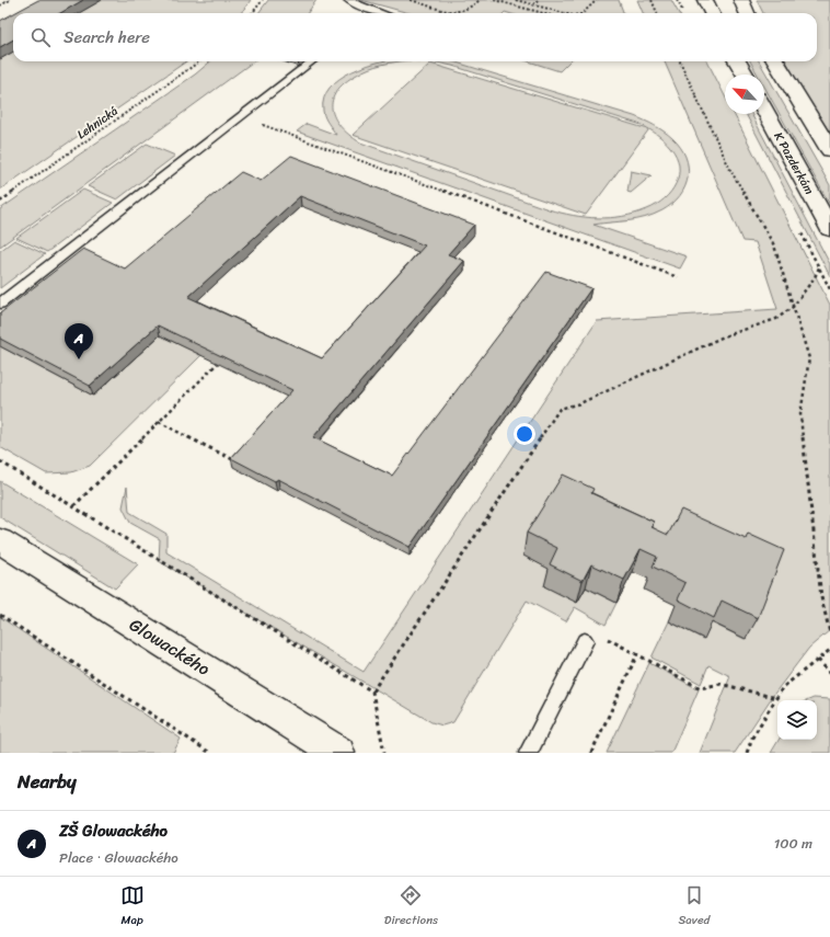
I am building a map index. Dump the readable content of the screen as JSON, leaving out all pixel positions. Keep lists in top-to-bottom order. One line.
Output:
{"streets":{"main road":["K Pazderkám","Glowackého"],"path":["Lehnická"]},"north":"top left","page":{"search":"Search here","pins":"A","heading":"Nearby","list":[{"mark":"A","name":"ZŠ Glowackého","note":"Place · Glowackého","value":"100 m"}],"nav":["Map","Directions","Saved"]}}
